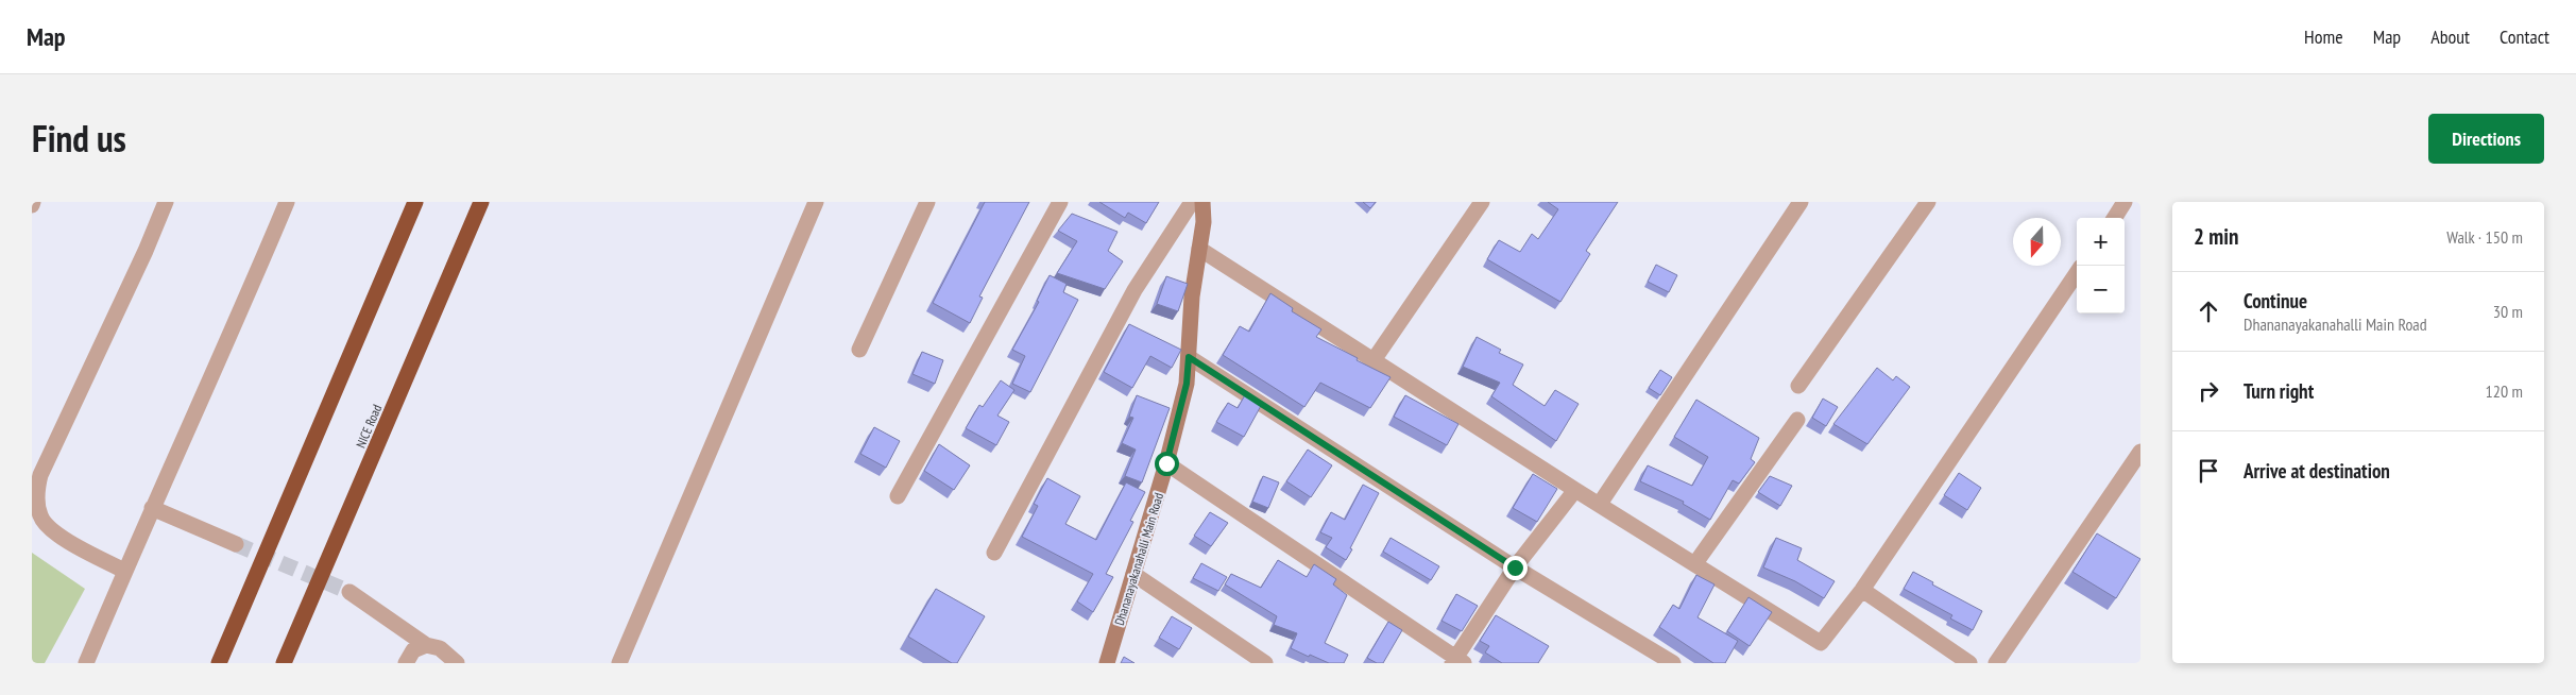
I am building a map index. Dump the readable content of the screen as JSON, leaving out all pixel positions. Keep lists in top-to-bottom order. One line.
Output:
{"streets":{"highway":["NICE Road"],"street":["Dhananayakanahalli Main Road"]},"north":"bottom","page":{"header":"Map","nav":["Home","Map","About","Contact"],"title":"Find us","buttons":"Directions","heading":["2 min","Walk · 150 m"],"map_buttons":["+","−"],"list":[["Continue","Dhananayakanahalli Main Road","30 m"],["Turn right","120 m"],"Arrive at destination"]}}
